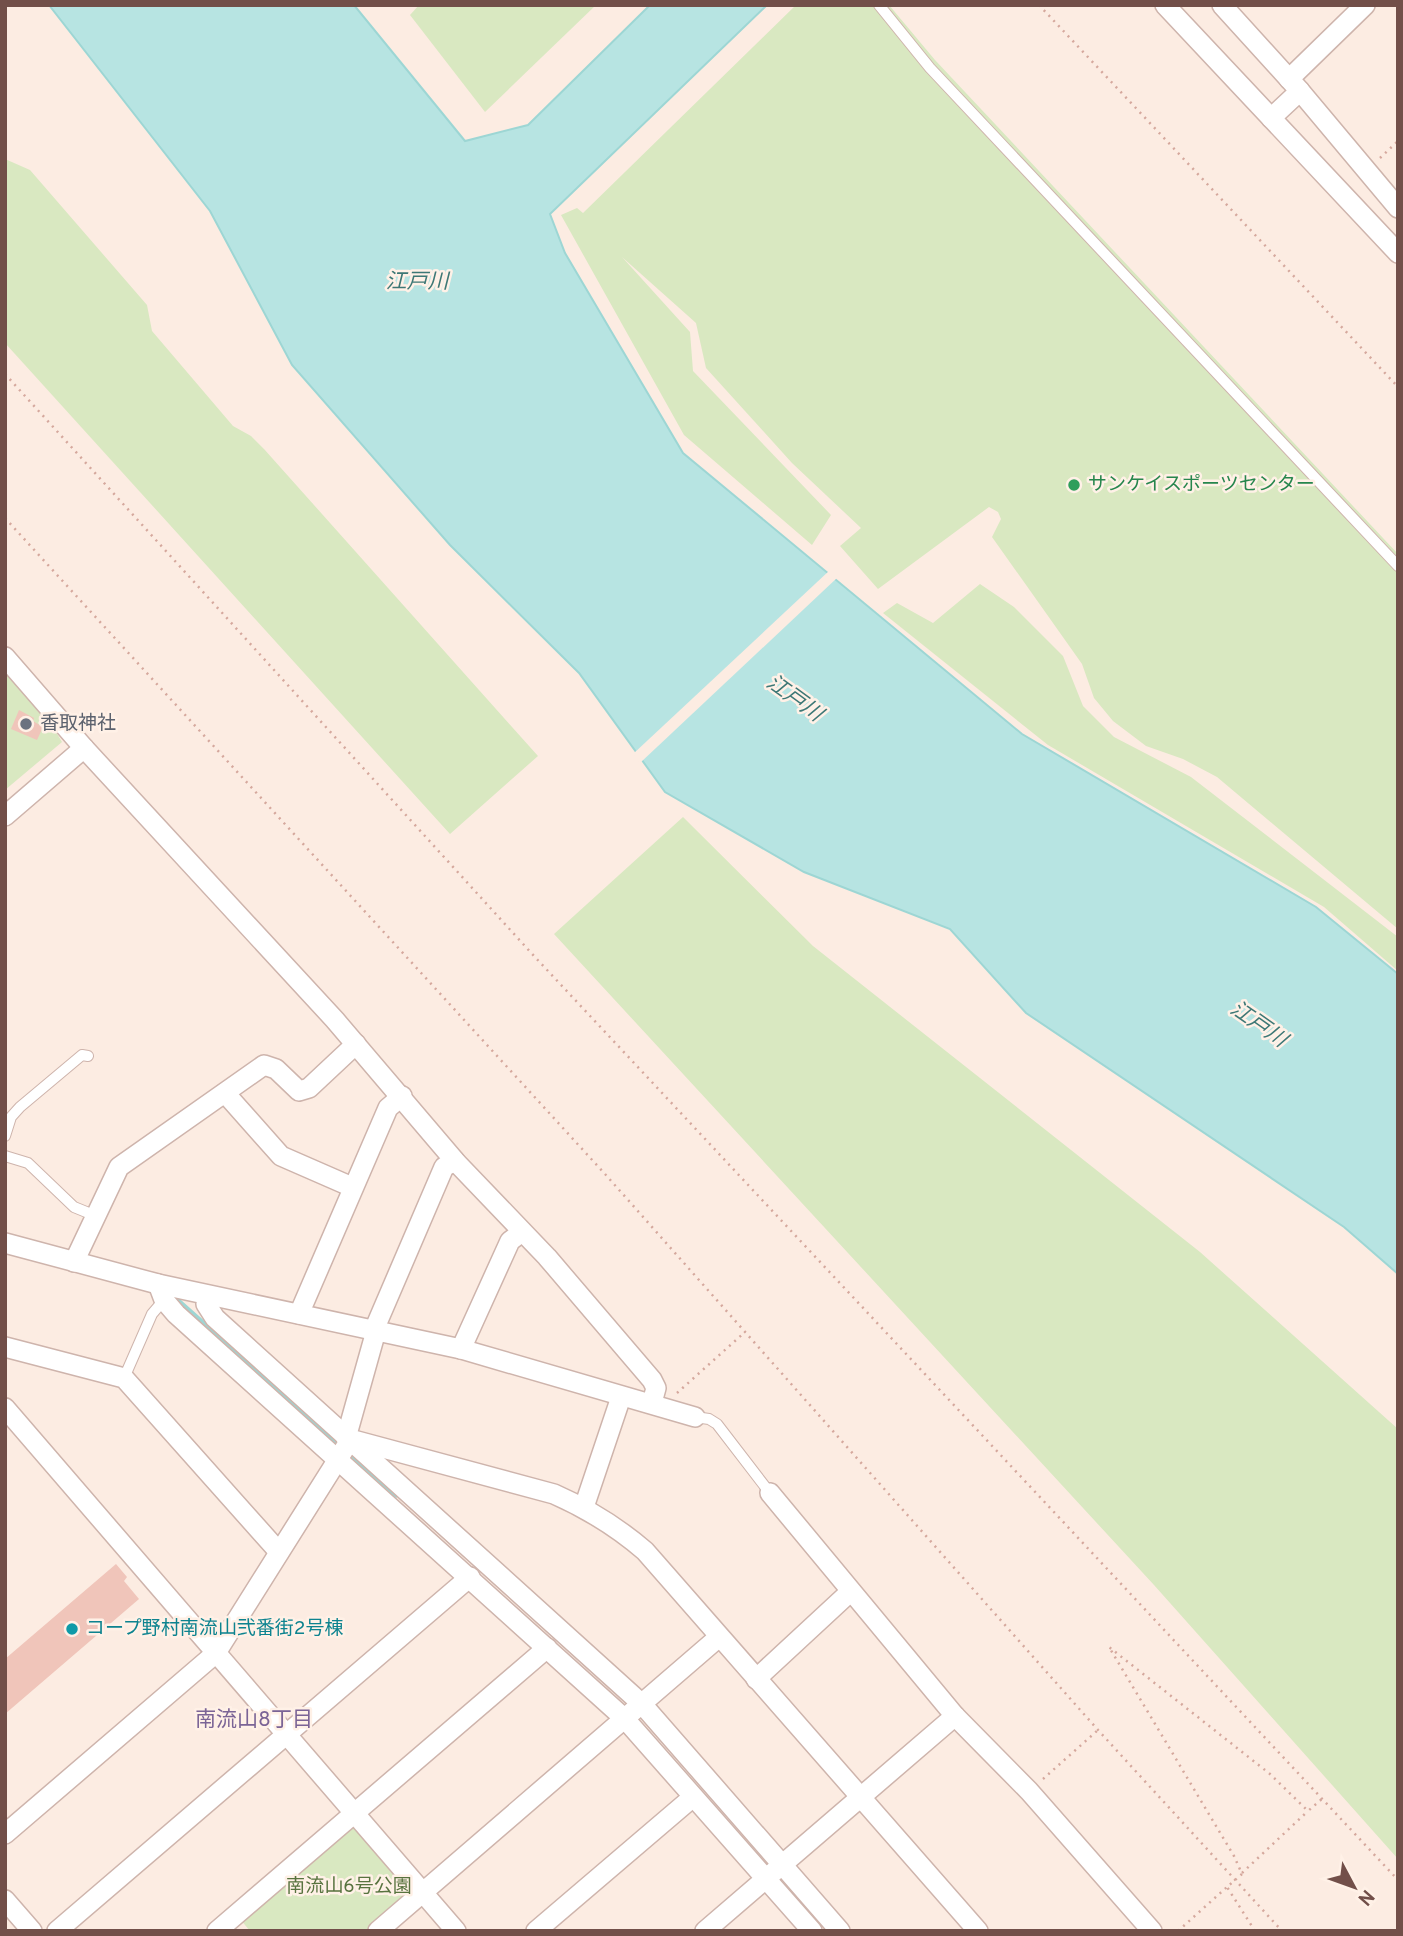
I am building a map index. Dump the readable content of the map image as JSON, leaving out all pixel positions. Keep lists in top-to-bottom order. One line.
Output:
{"districts":["南流山8丁目"],"water":["江戸川"],"parks":["南流山6号公園"],"places":["サンケイスポーツセンター","香取神社","コープ野村南流山弐番街2号棟"],"north":"bottom right"}
